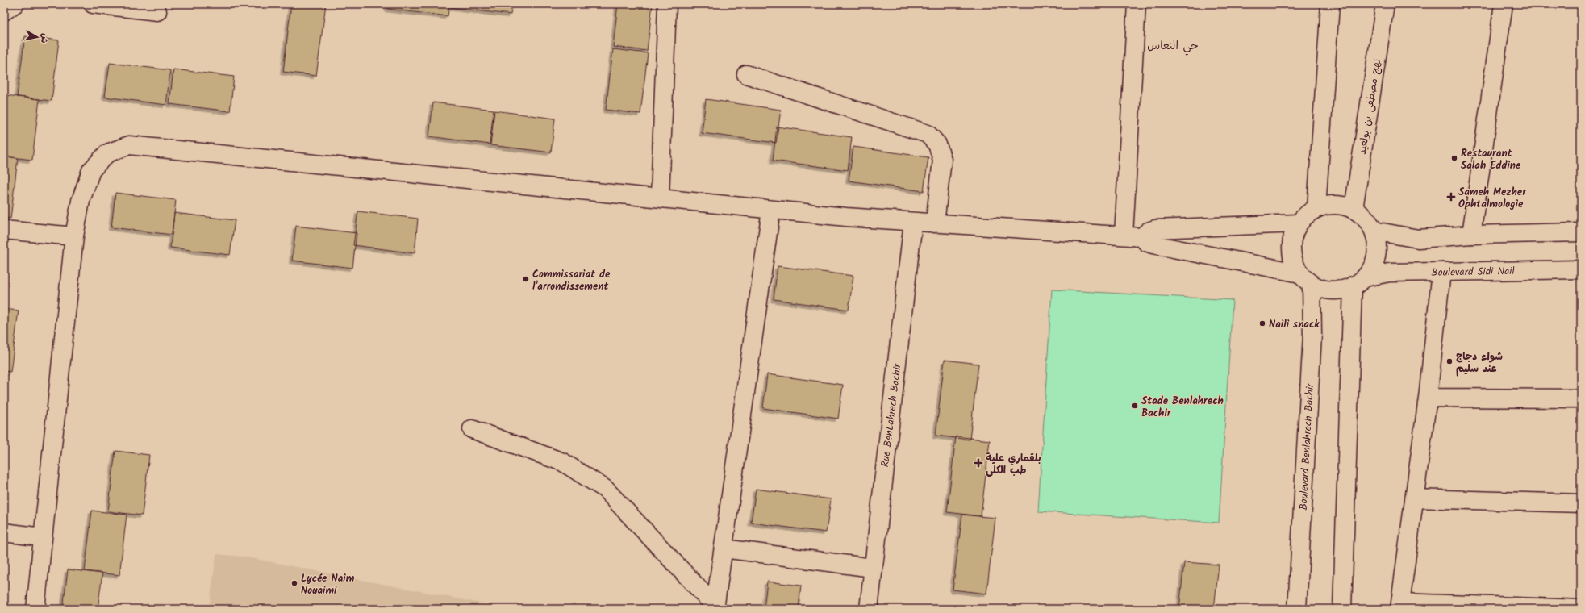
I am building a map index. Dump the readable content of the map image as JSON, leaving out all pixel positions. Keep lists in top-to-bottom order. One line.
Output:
{"streets":{"street":["نهج مصطفى بن بولعيد","Boulevard Sidi Nail","Rue BenLahrech Bachir","Boulevard Benlahrech Bachir"]},"crossings":[["نهج مصطفى بن بولعيد","Boulevard Sidi Nail"],["نهج مصطفى بن بولعيد","Boulevard Benlahrech Bachir"],["Boulevard Sidi Nail","Boulevard Benlahrech Bachir"]],"districts":["حي النعاس"],"places":{"other":["Restaurant Salah Eddine","Commissariat de l'arrondissement","Naili snack","شواء دجاج عند سليم","Stade Benlahrech Bachir","Lycée Naim Nouaimi"],"health":["Sameh Mezher Ophtalmologie","بلقماري علية طب الكلى"]},"north":"right"}
